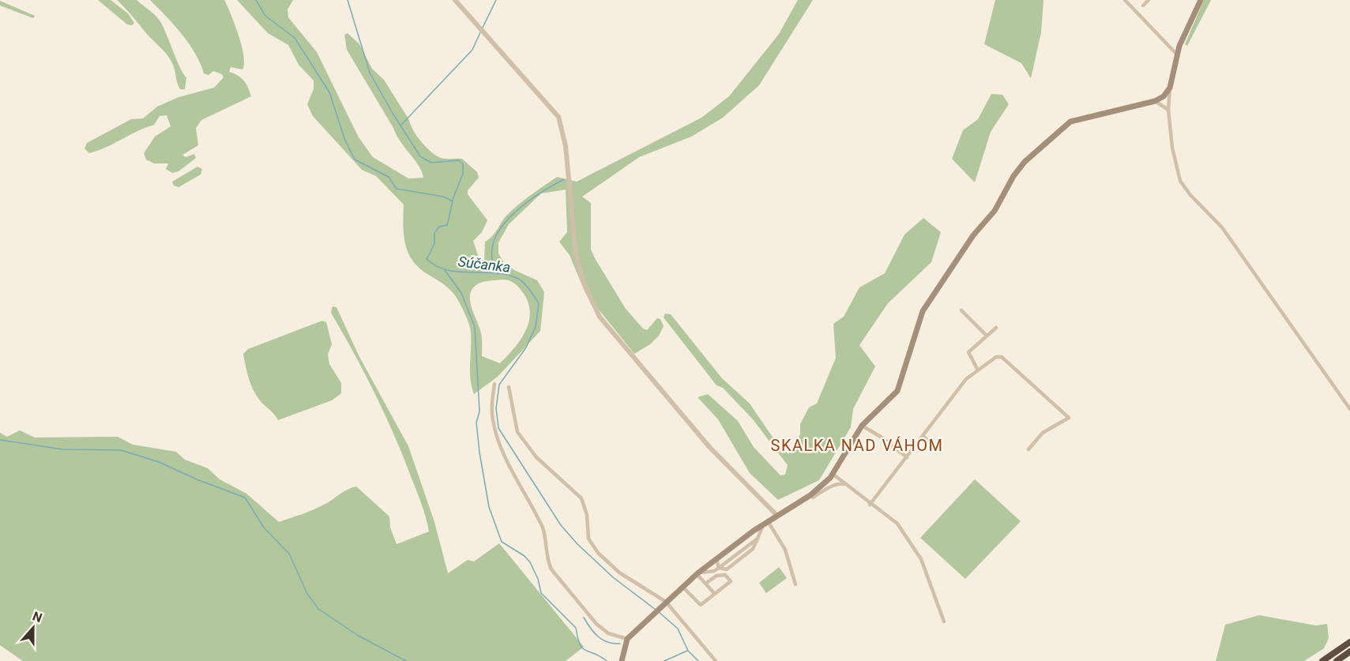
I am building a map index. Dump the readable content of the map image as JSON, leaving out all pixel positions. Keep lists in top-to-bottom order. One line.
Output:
{"districts":["SKALKA NAD VÁHOM"],"water":["Súčanka"],"north":"top"}
